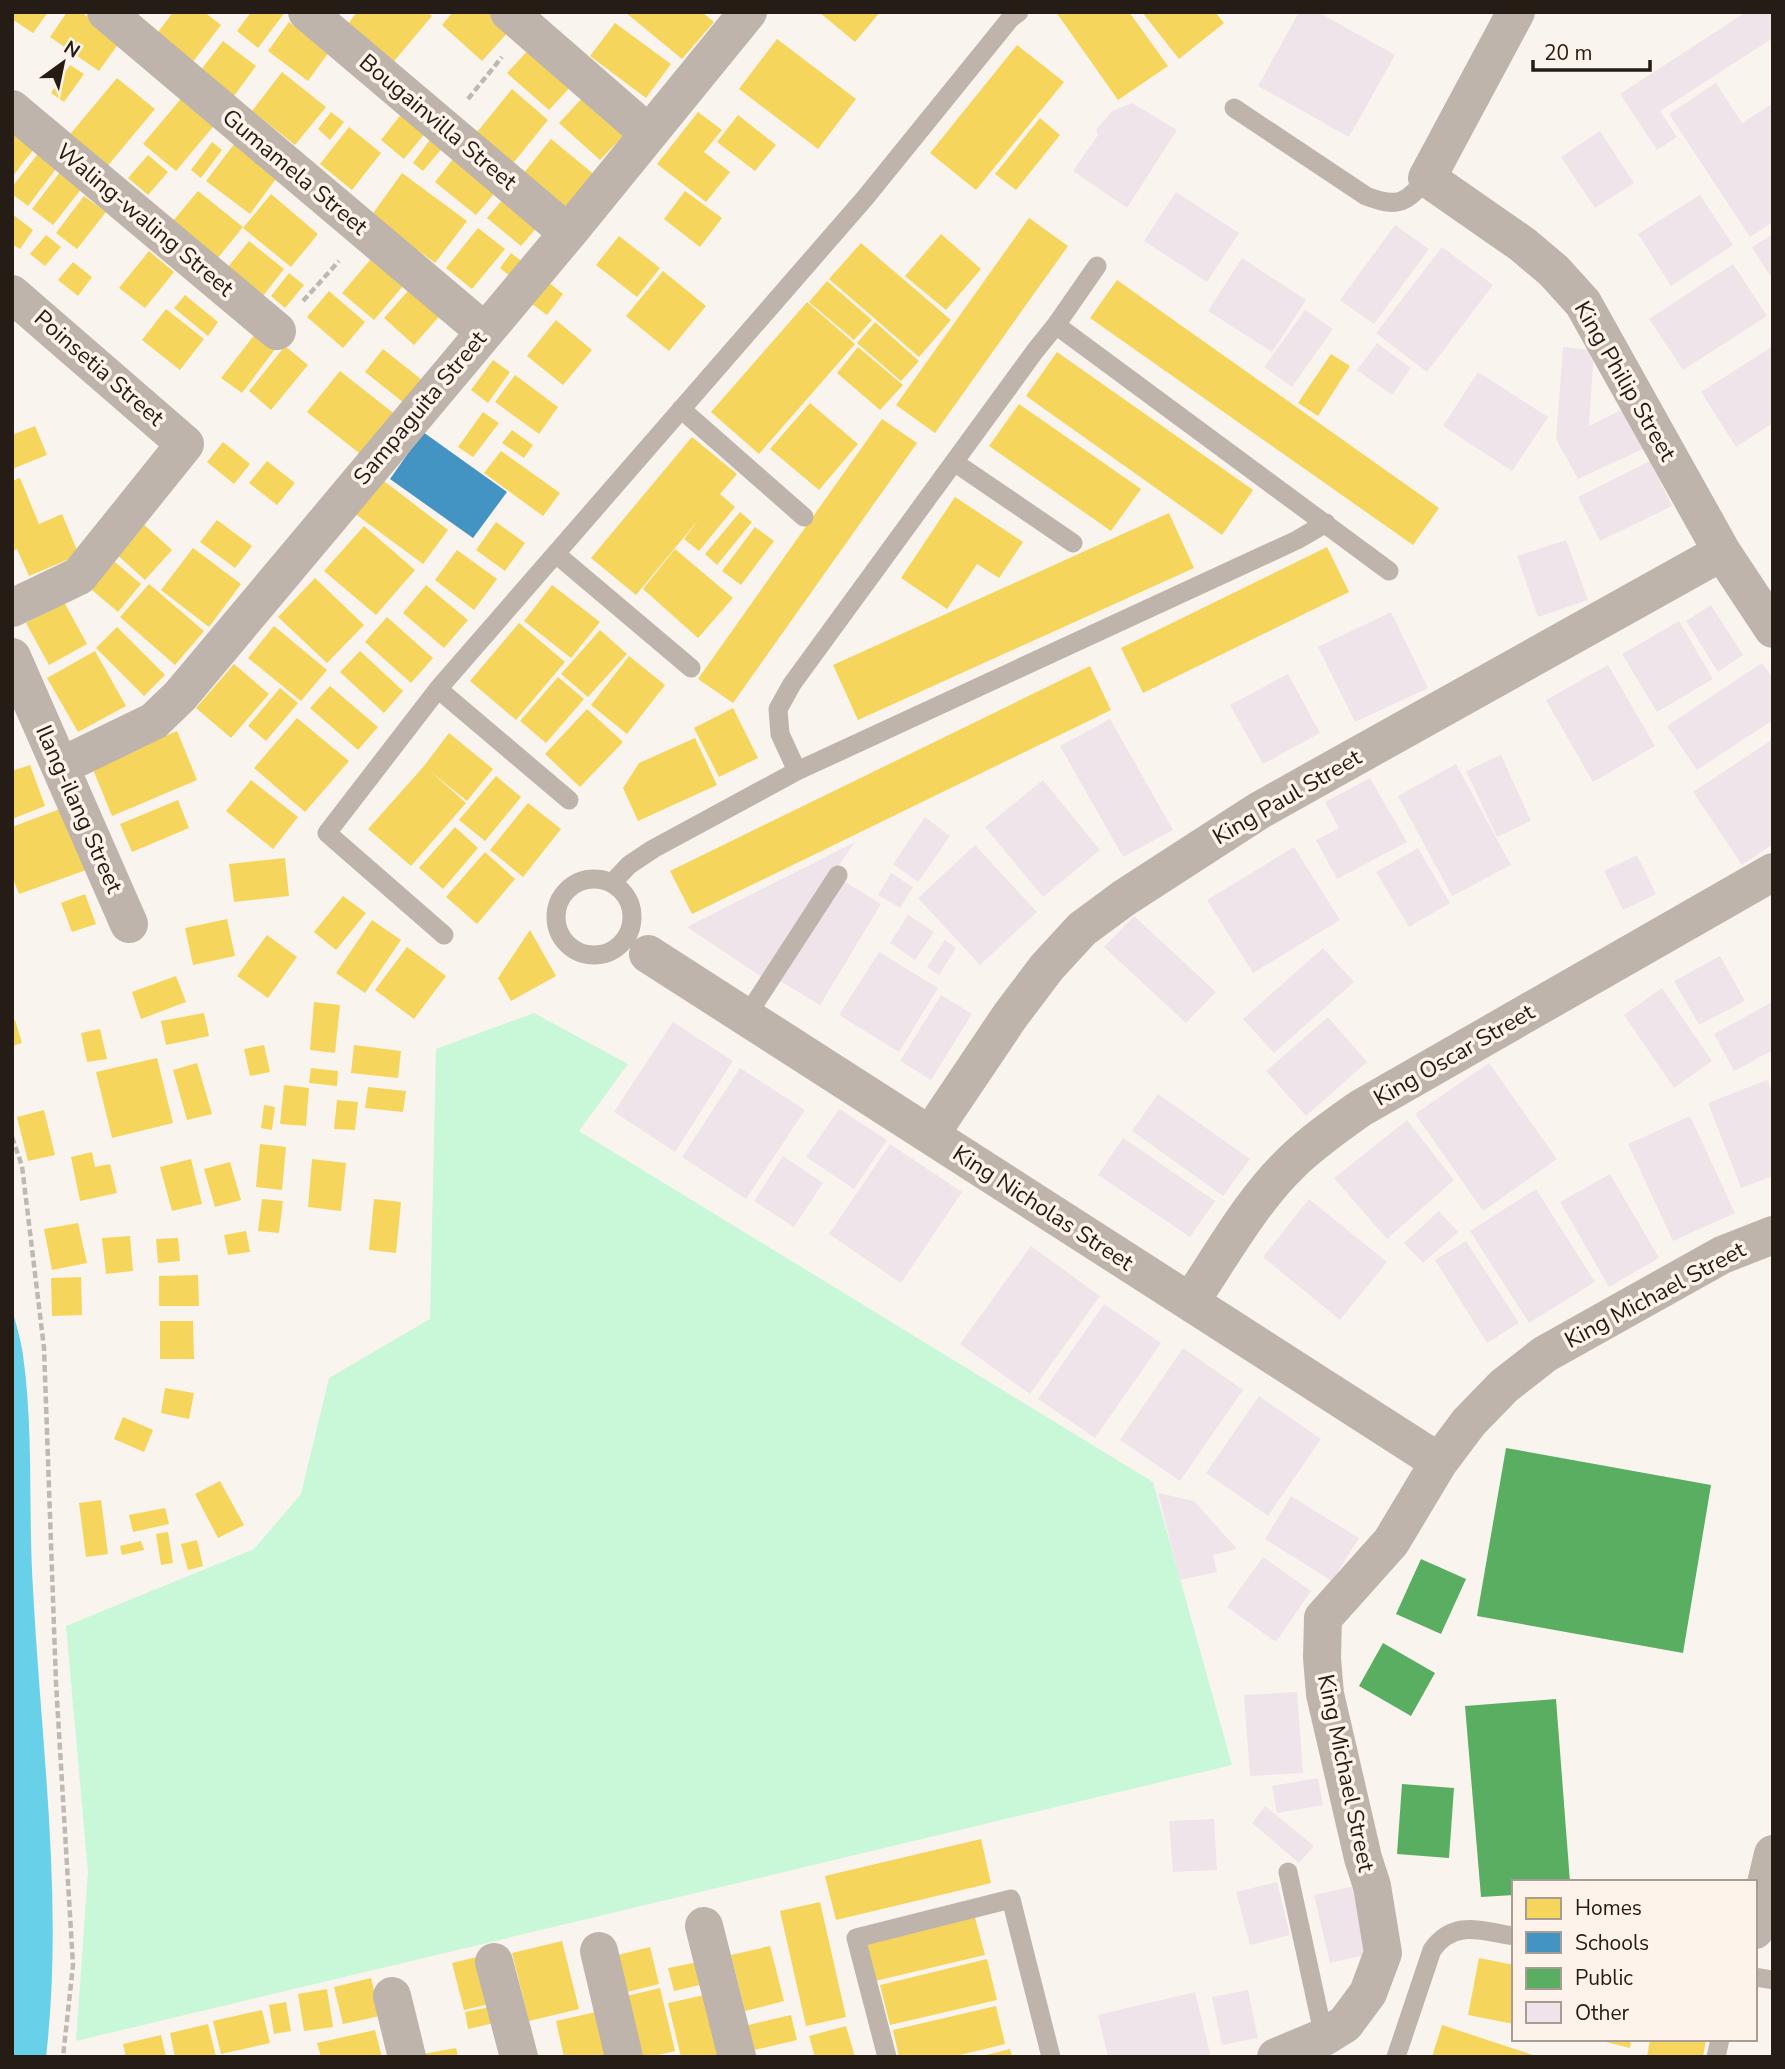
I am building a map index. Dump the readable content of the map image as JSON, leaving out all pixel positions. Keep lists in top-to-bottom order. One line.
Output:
{"streets":{"street":["Bougainvilla Street","Gumamela Street","Waling-waling Street","Poinsetia Street","King Philip Street","Sampaguita Street","King Paul Street","Ilang-ilang Street","King Oscar Street","King Nicholas Street","King Michael Street"]},"crossings":[["Bougainvilla Street","Sampaguita Street"],["Gumamela Street","Sampaguita Street"],["King Philip Street","King Paul Street"],["Sampaguita Street","Ilang-ilang Street"],["King Paul Street","King Nicholas Street"],["King Oscar Street","King Nicholas Street"],["King Nicholas Street","King Michael Street"]],"legend":["Homes","Schools","Public","Other"],"scale_bar":"20 m","north":"top right"}
